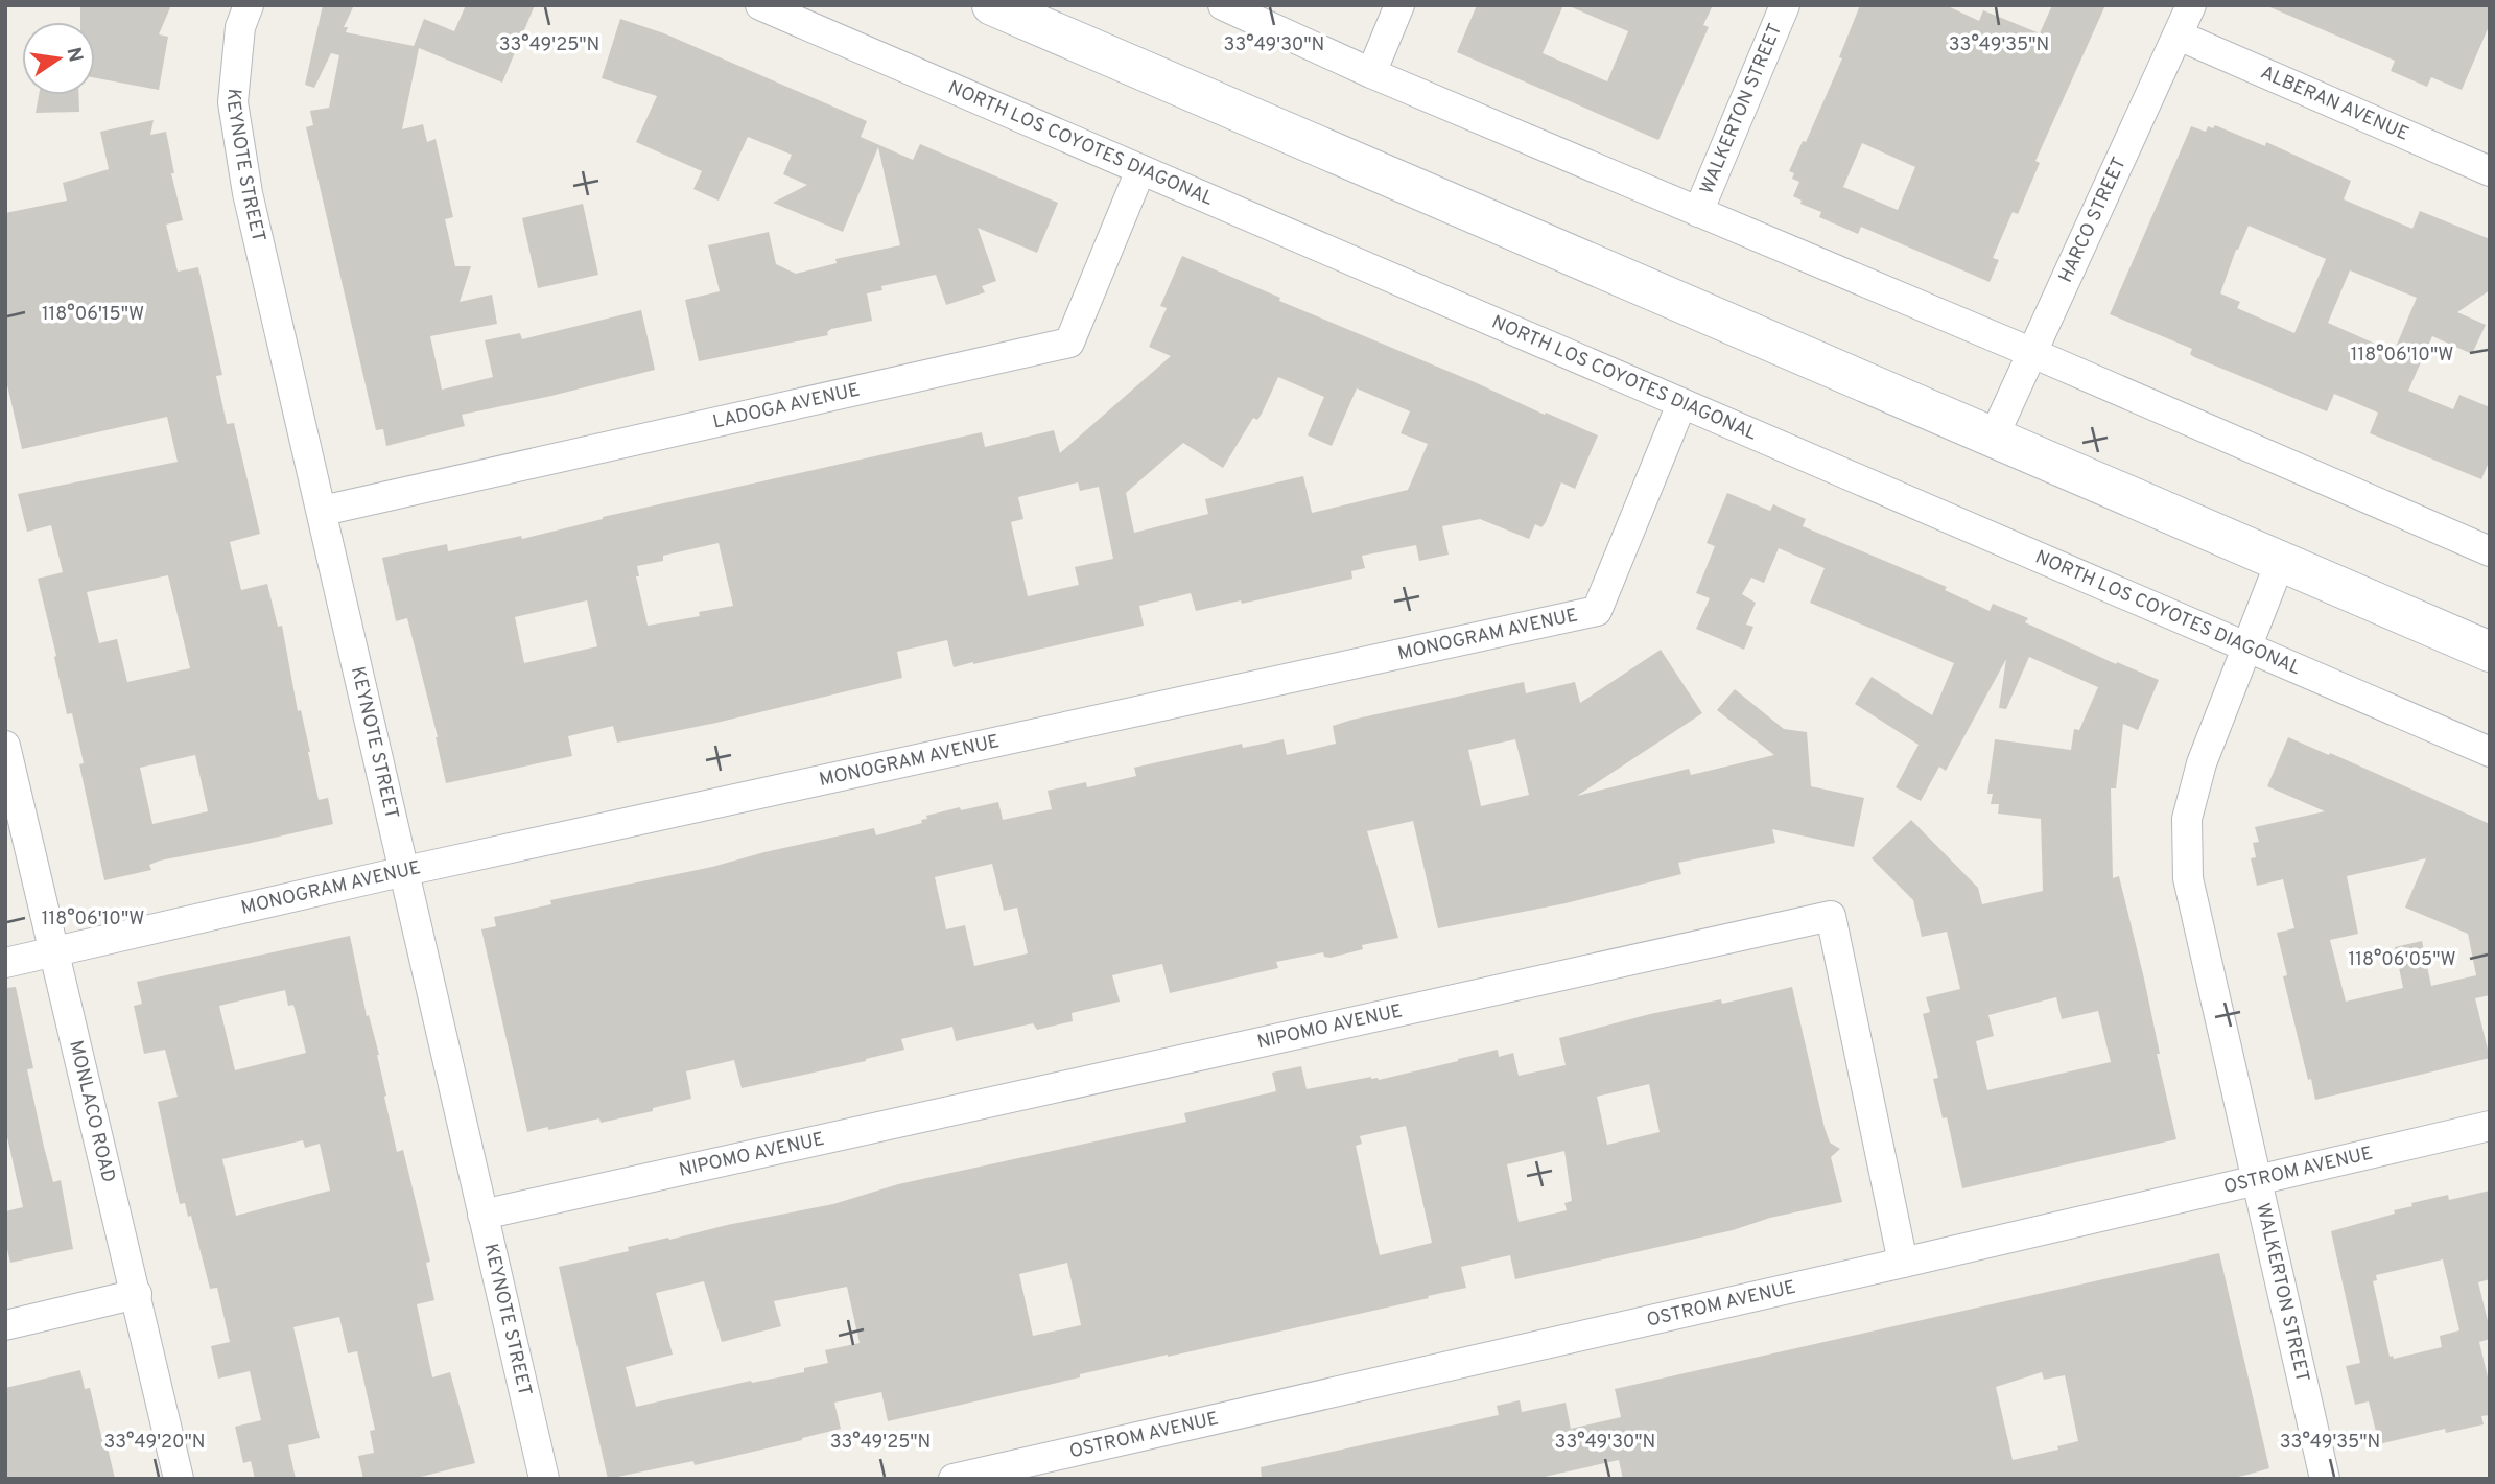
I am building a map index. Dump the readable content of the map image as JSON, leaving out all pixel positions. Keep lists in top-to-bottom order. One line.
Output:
{"streets":{"street":["ALBERAN AVENUE","WALKERTON STREET","NORTH LOS COYOTES DIAGONAL","KEYNOTE STREET","HARCO STREET","LADOGA AVENUE","MONOGRAM AVENUE","NIPOMO AVENUE","MONLACO ROAD","OSTROM AVENUE"]},"crossings":[["ALBERAN AVENUE","HARCO STREET"],["WALKERTON STREET","NORTH LOS COYOTES DIAGONAL"],["WALKERTON STREET","OSTROM AVENUE"],["NORTH LOS COYOTES DIAGONAL","LADOGA AVENUE"],["NORTH LOS COYOTES DIAGONAL","MONOGRAM AVENUE"],["KEYNOTE STREET","LADOGA AVENUE"],["KEYNOTE STREET","MONOGRAM AVENUE"],["KEYNOTE STREET","NIPOMO AVENUE"],["MONOGRAM AVENUE","MONLACO ROAD"],["NIPOMO AVENUE","OSTROM AVENUE"]],"north":"right","coordinates":["33°49'25\"N","33°49'30\"N","33°49'35\"N","118°06'15\"W","118°06'10\"W","118°06'05\"W","33°49'20\"N"]}
